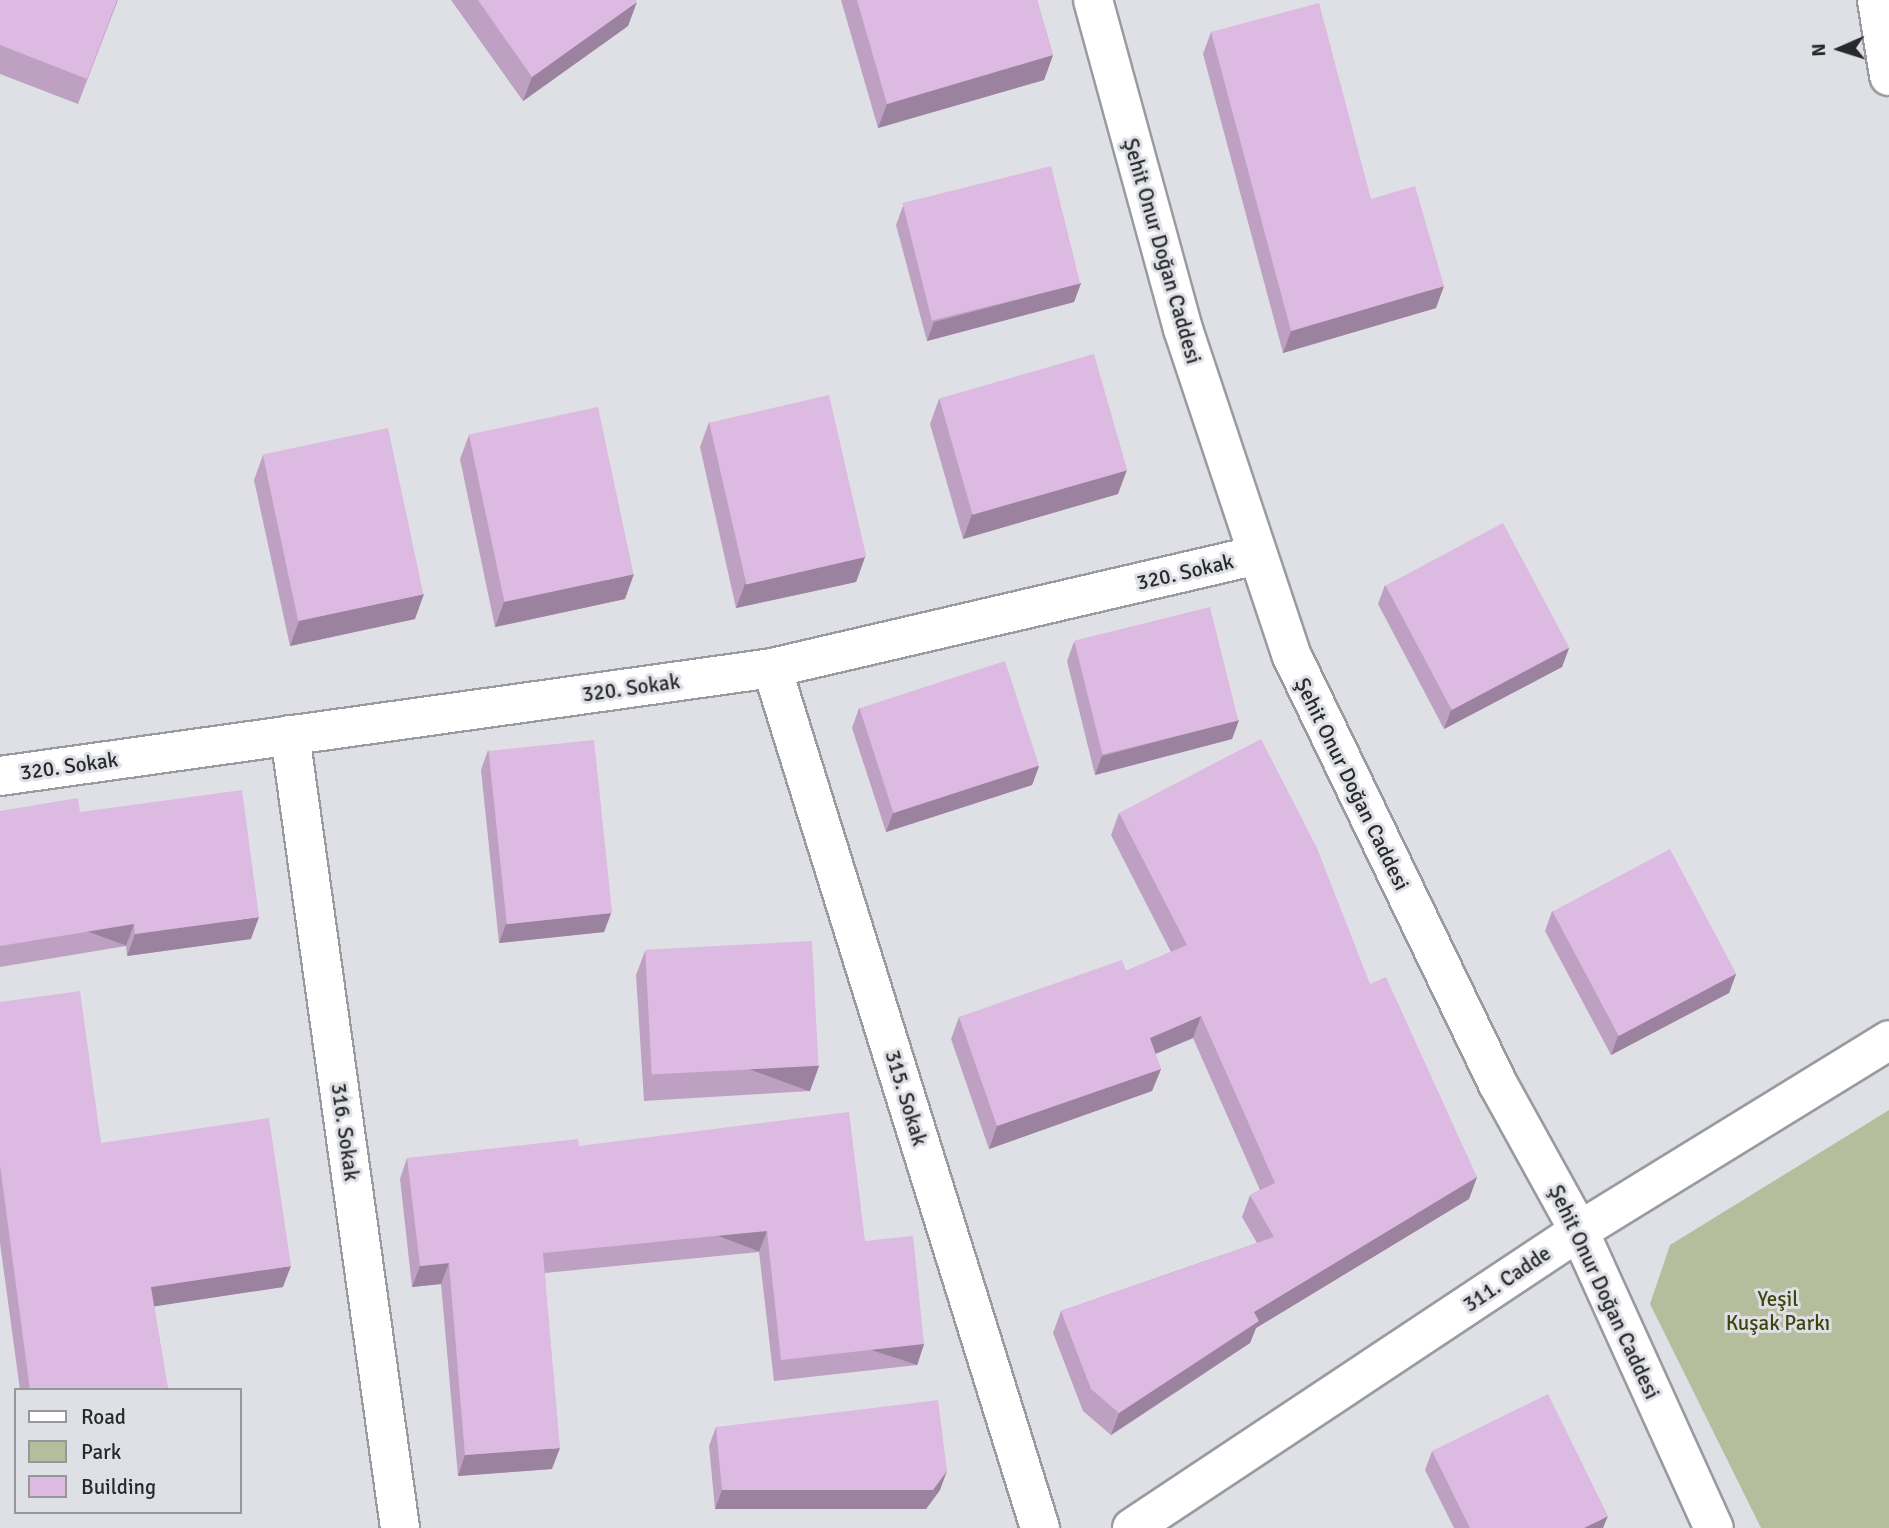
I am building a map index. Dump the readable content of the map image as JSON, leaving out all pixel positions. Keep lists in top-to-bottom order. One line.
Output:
{"streets":{"street":["Şehit Onur Doğan Caddesi","320. Sokak","315. Sokak","316. Sokak","311. Cadde"]},"crossings":[["Şehit Onur Doğan Caddesi","320. Sokak"],["Şehit Onur Doğan Caddesi","311. Cadde"],["320. Sokak","315. Sokak"],["320. Sokak","316. Sokak"]],"parks":["Yeşil Kuşak Parkı"],"legend":["Road","Park","Building"],"north":"left"}
